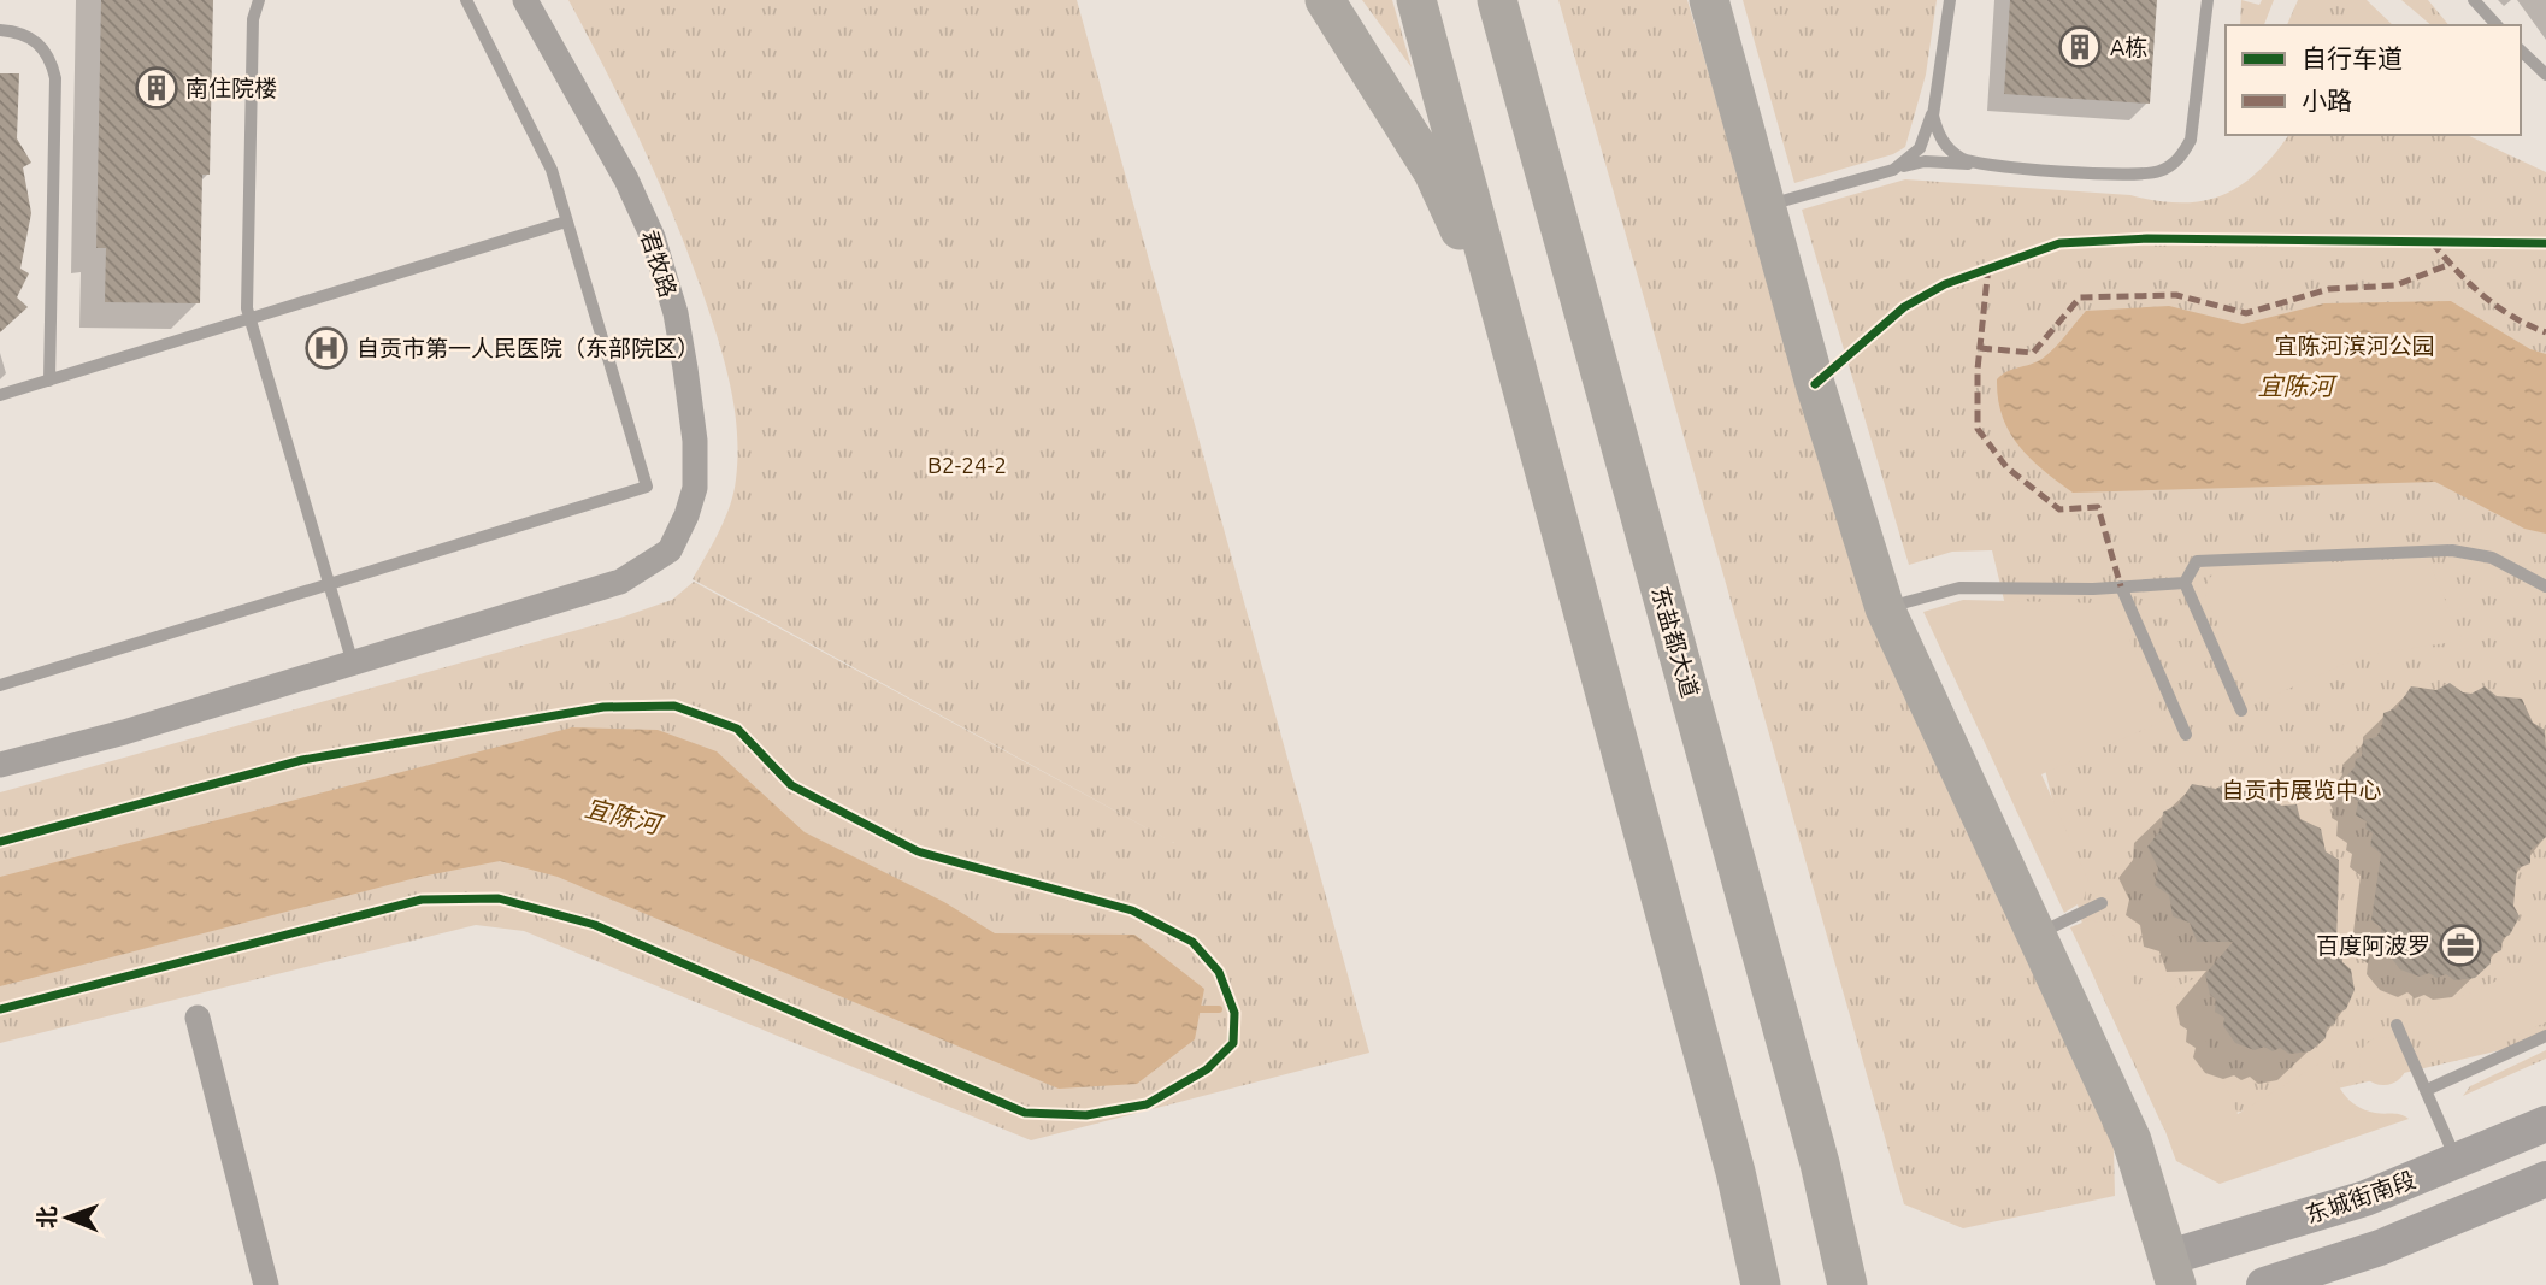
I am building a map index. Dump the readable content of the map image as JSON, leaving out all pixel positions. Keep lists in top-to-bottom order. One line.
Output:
{"streets":{"highway":["东盐都大道"],"main road":["东城街南段"],"street":["君牧路"]},"water":["宜陈河"],"parks":["宜陈河滨河公园","B2-24-2","自贡市展览中心"],"places":{"building":["A栋","南住院楼"],"hospital":["自贡市第一人民医院（东部院区）"],"office":["百度阿波罗"]},"legend":["自行车道","小路"],"north":"left"}
